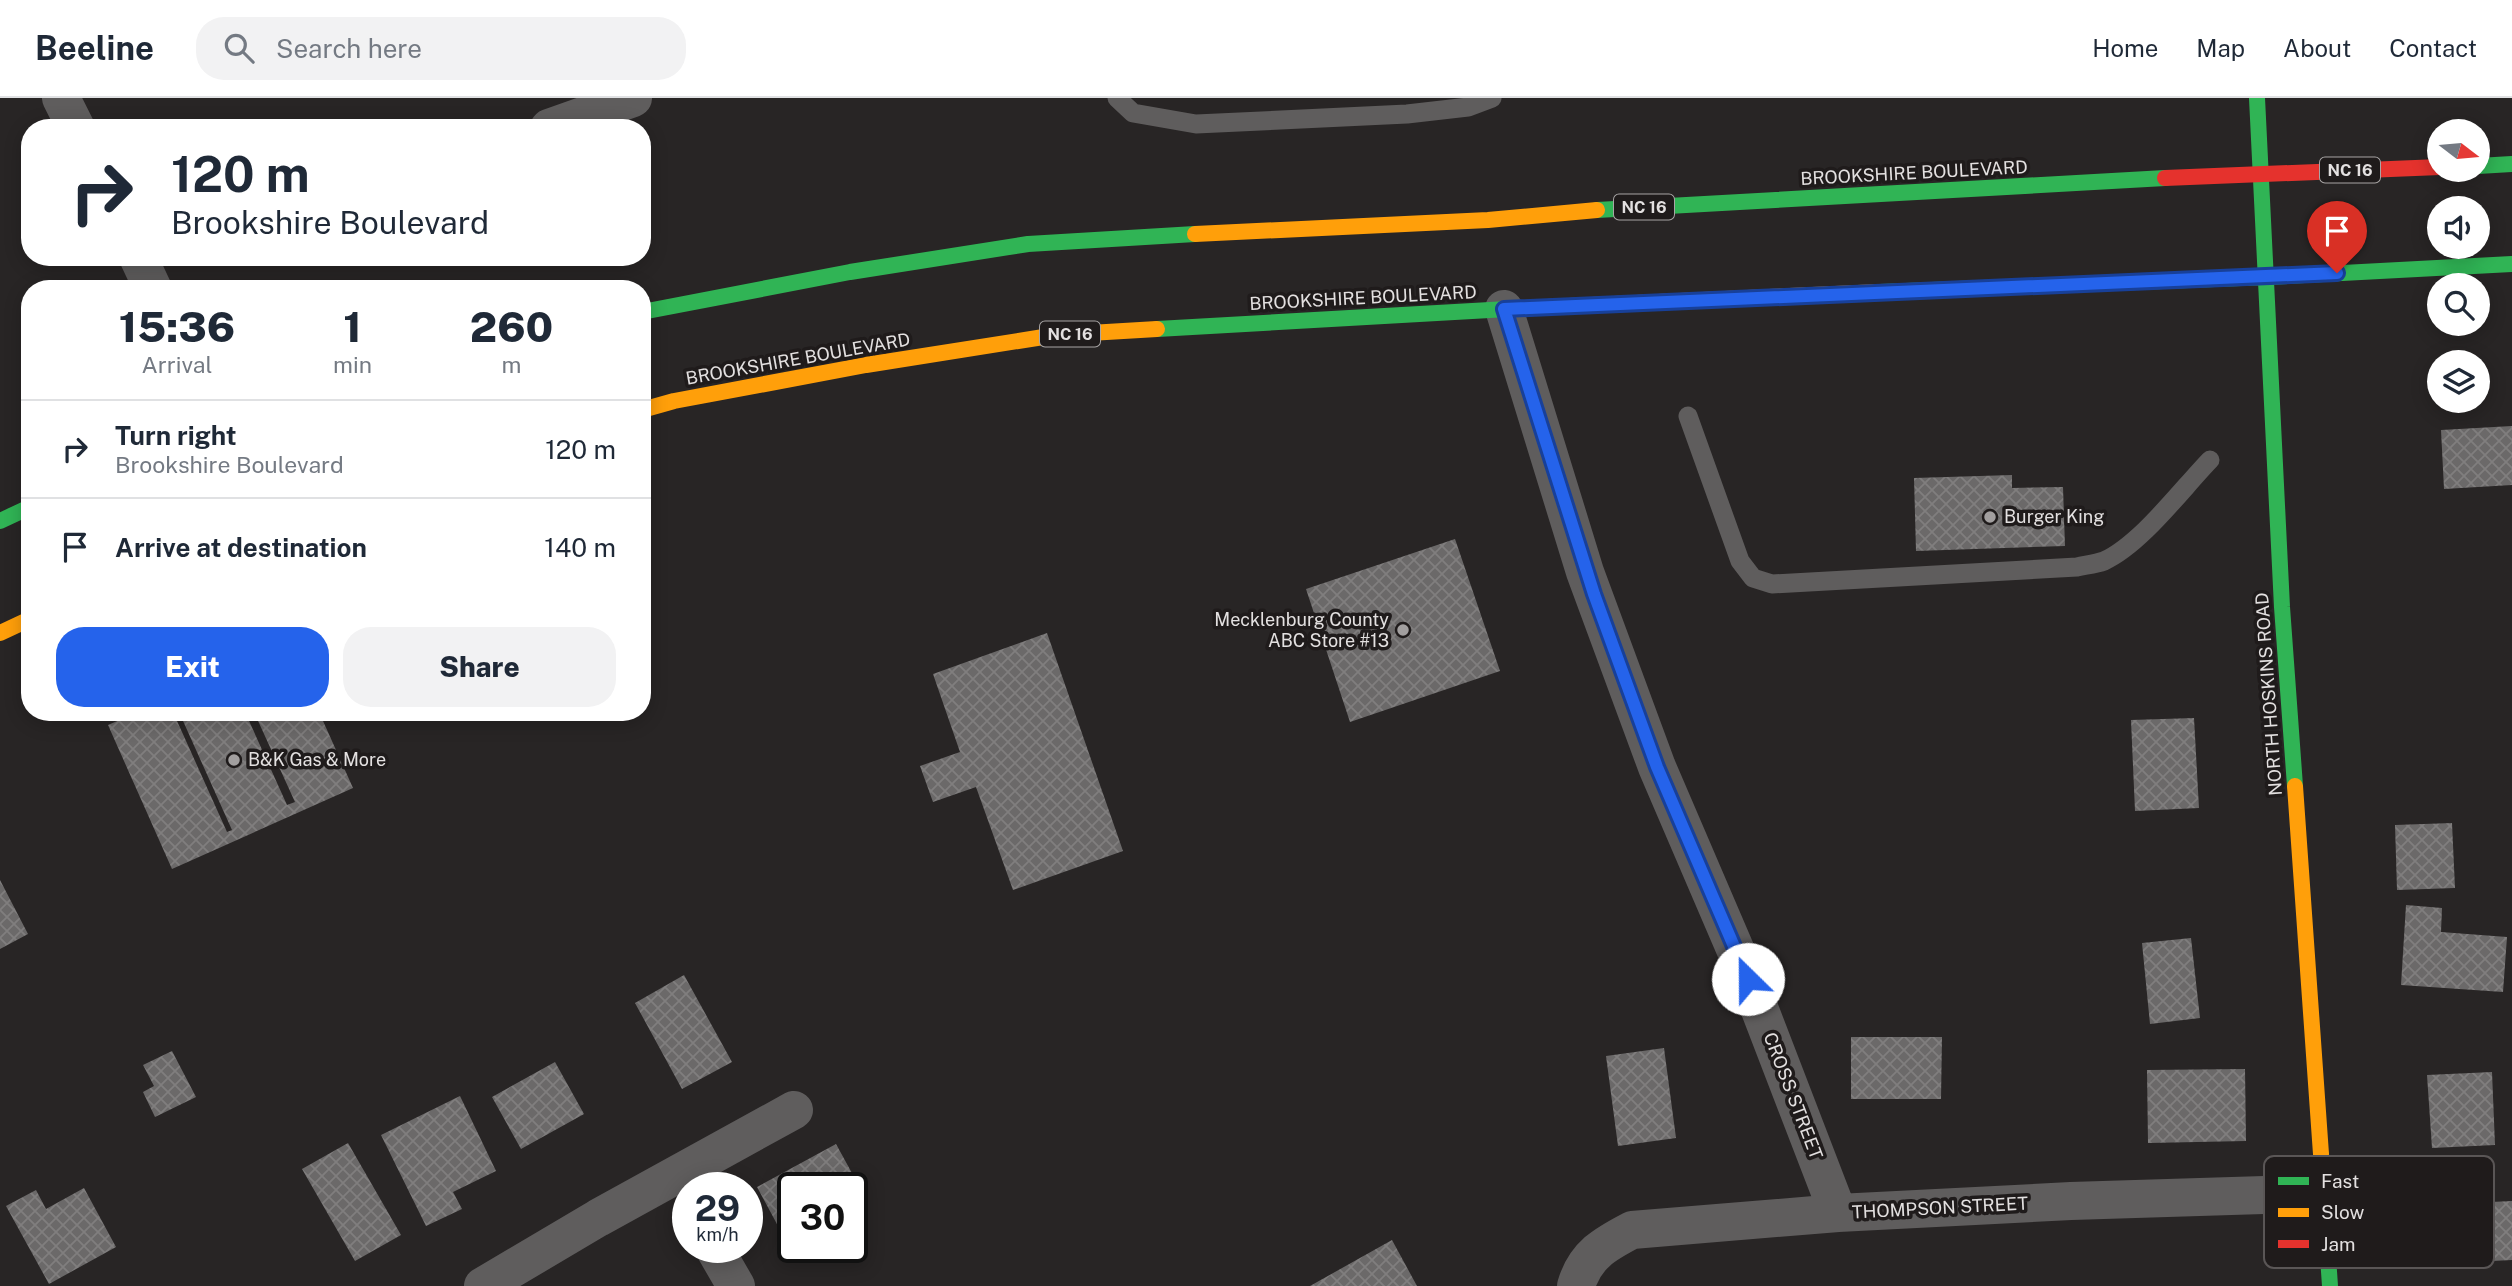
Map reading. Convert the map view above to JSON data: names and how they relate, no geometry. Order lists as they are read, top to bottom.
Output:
{
  "streets": {
    "main road": ["NC 16", "BROOKSHIRE BOULEVARD", "NORTH HOSKINS ROAD"],
    "street": ["CROSS STREET", "THOMPSON STREET"]
  },
  "crossings": [
    ["BROOKSHIRE BOULEVARD", "NORTH HOSKINS ROAD"],
    ["BROOKSHIRE BOULEVARD", "CROSS STREET"],
    ["CROSS STREET", "THOMPSON STREET"]
  ],
  "places": ["Burger King", "Mecklenburg County ABC Store #13", "B&K Gas & More"],
  "legend": ["Fast", "Slow", "Jam"],
  "north": "right",
  "page": {
    "header": "Beeline",
    "search": "Search here",
    "nav": [
      "Home",
      "Map",
      "About",
      "Contact"
    ],
    "turn": ["120 m", "Brookshire Boulevard"],
    "eta": [
      "15:36",
      "Arrival",
      "1",
      "min",
      "260",
      "m"
    ],
    "list": [
      {
        "name": "Turn right",
        "note": "Brookshire Boulevard",
        "value": "120 m"
      },
      {
        "name": "Arrive at destination",
        "value": "140 m"
      }
    ],
    "buttons": ["Exit", "Share"],
    "speed": "29 km/h",
    "limit": "30"
  }
}
